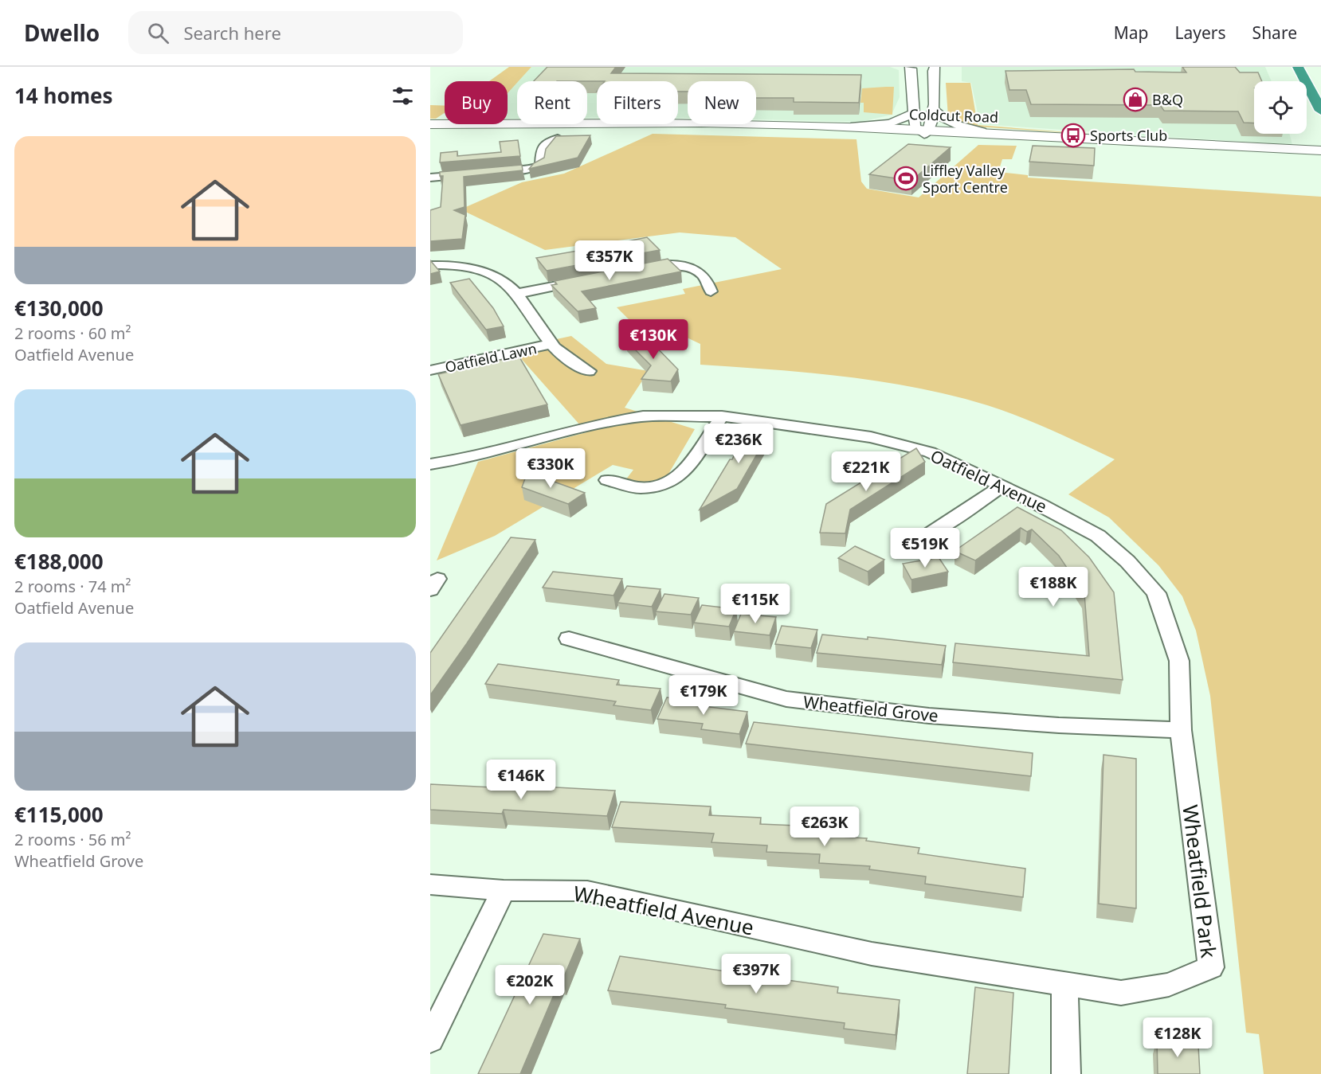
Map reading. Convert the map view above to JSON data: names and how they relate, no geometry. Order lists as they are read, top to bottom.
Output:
{
  "streets": {
    "main road": ["Coldcut Road"],
    "street": [
      "Oatfield Lawn",
      "Oatfield Avenue",
      "Wheatfield Grove",
      "Wheatfield Park",
      "Wheatfield Avenue"
    ]
  },
  "crossings": [
    ["Oatfield Avenue", "Wheatfield Grove"],
    ["Oatfield Avenue", "Wheatfield Park"],
    ["Wheatfield Grove", "Wheatfield Park"],
    ["Wheatfield Park", "Wheatfield Avenue"]
  ],
  "places": {
    "shop": ["B&Q"],
    "bus stop": ["Sports Club"],
    "sports": ["Liffley Valley Sport Centre"]
  },
  "page": {
    "header": "Dwello",
    "search": "Search here",
    "nav": ["Map", "Layers", "Share"],
    "heading": "14 homes",
    "chip": [
      "Buy",
      "Rent",
      "Filters",
      "New"
    ],
    "list": [
      {
        "name": "€130,000",
        "note": "2 rooms · 60 m² · Oatfield Avenue"
      },
      {
        "name": "€188,000",
        "note": "2 rooms · 74 m² · Oatfield Avenue"
      },
      {
        "name": "€115,000",
        "note": "2 rooms · 56 m² · Wheatfield Grove"
      }
    ],
    "price": [
      "€357K",
      "€130K",
      "€236K",
      "€330K",
      "€221K",
      "€519K",
      "€188K",
      "€115K",
      "€179K",
      "€146K",
      "€263K",
      "€397K",
      "€202K",
      "€128K"
    ]
  }
}
